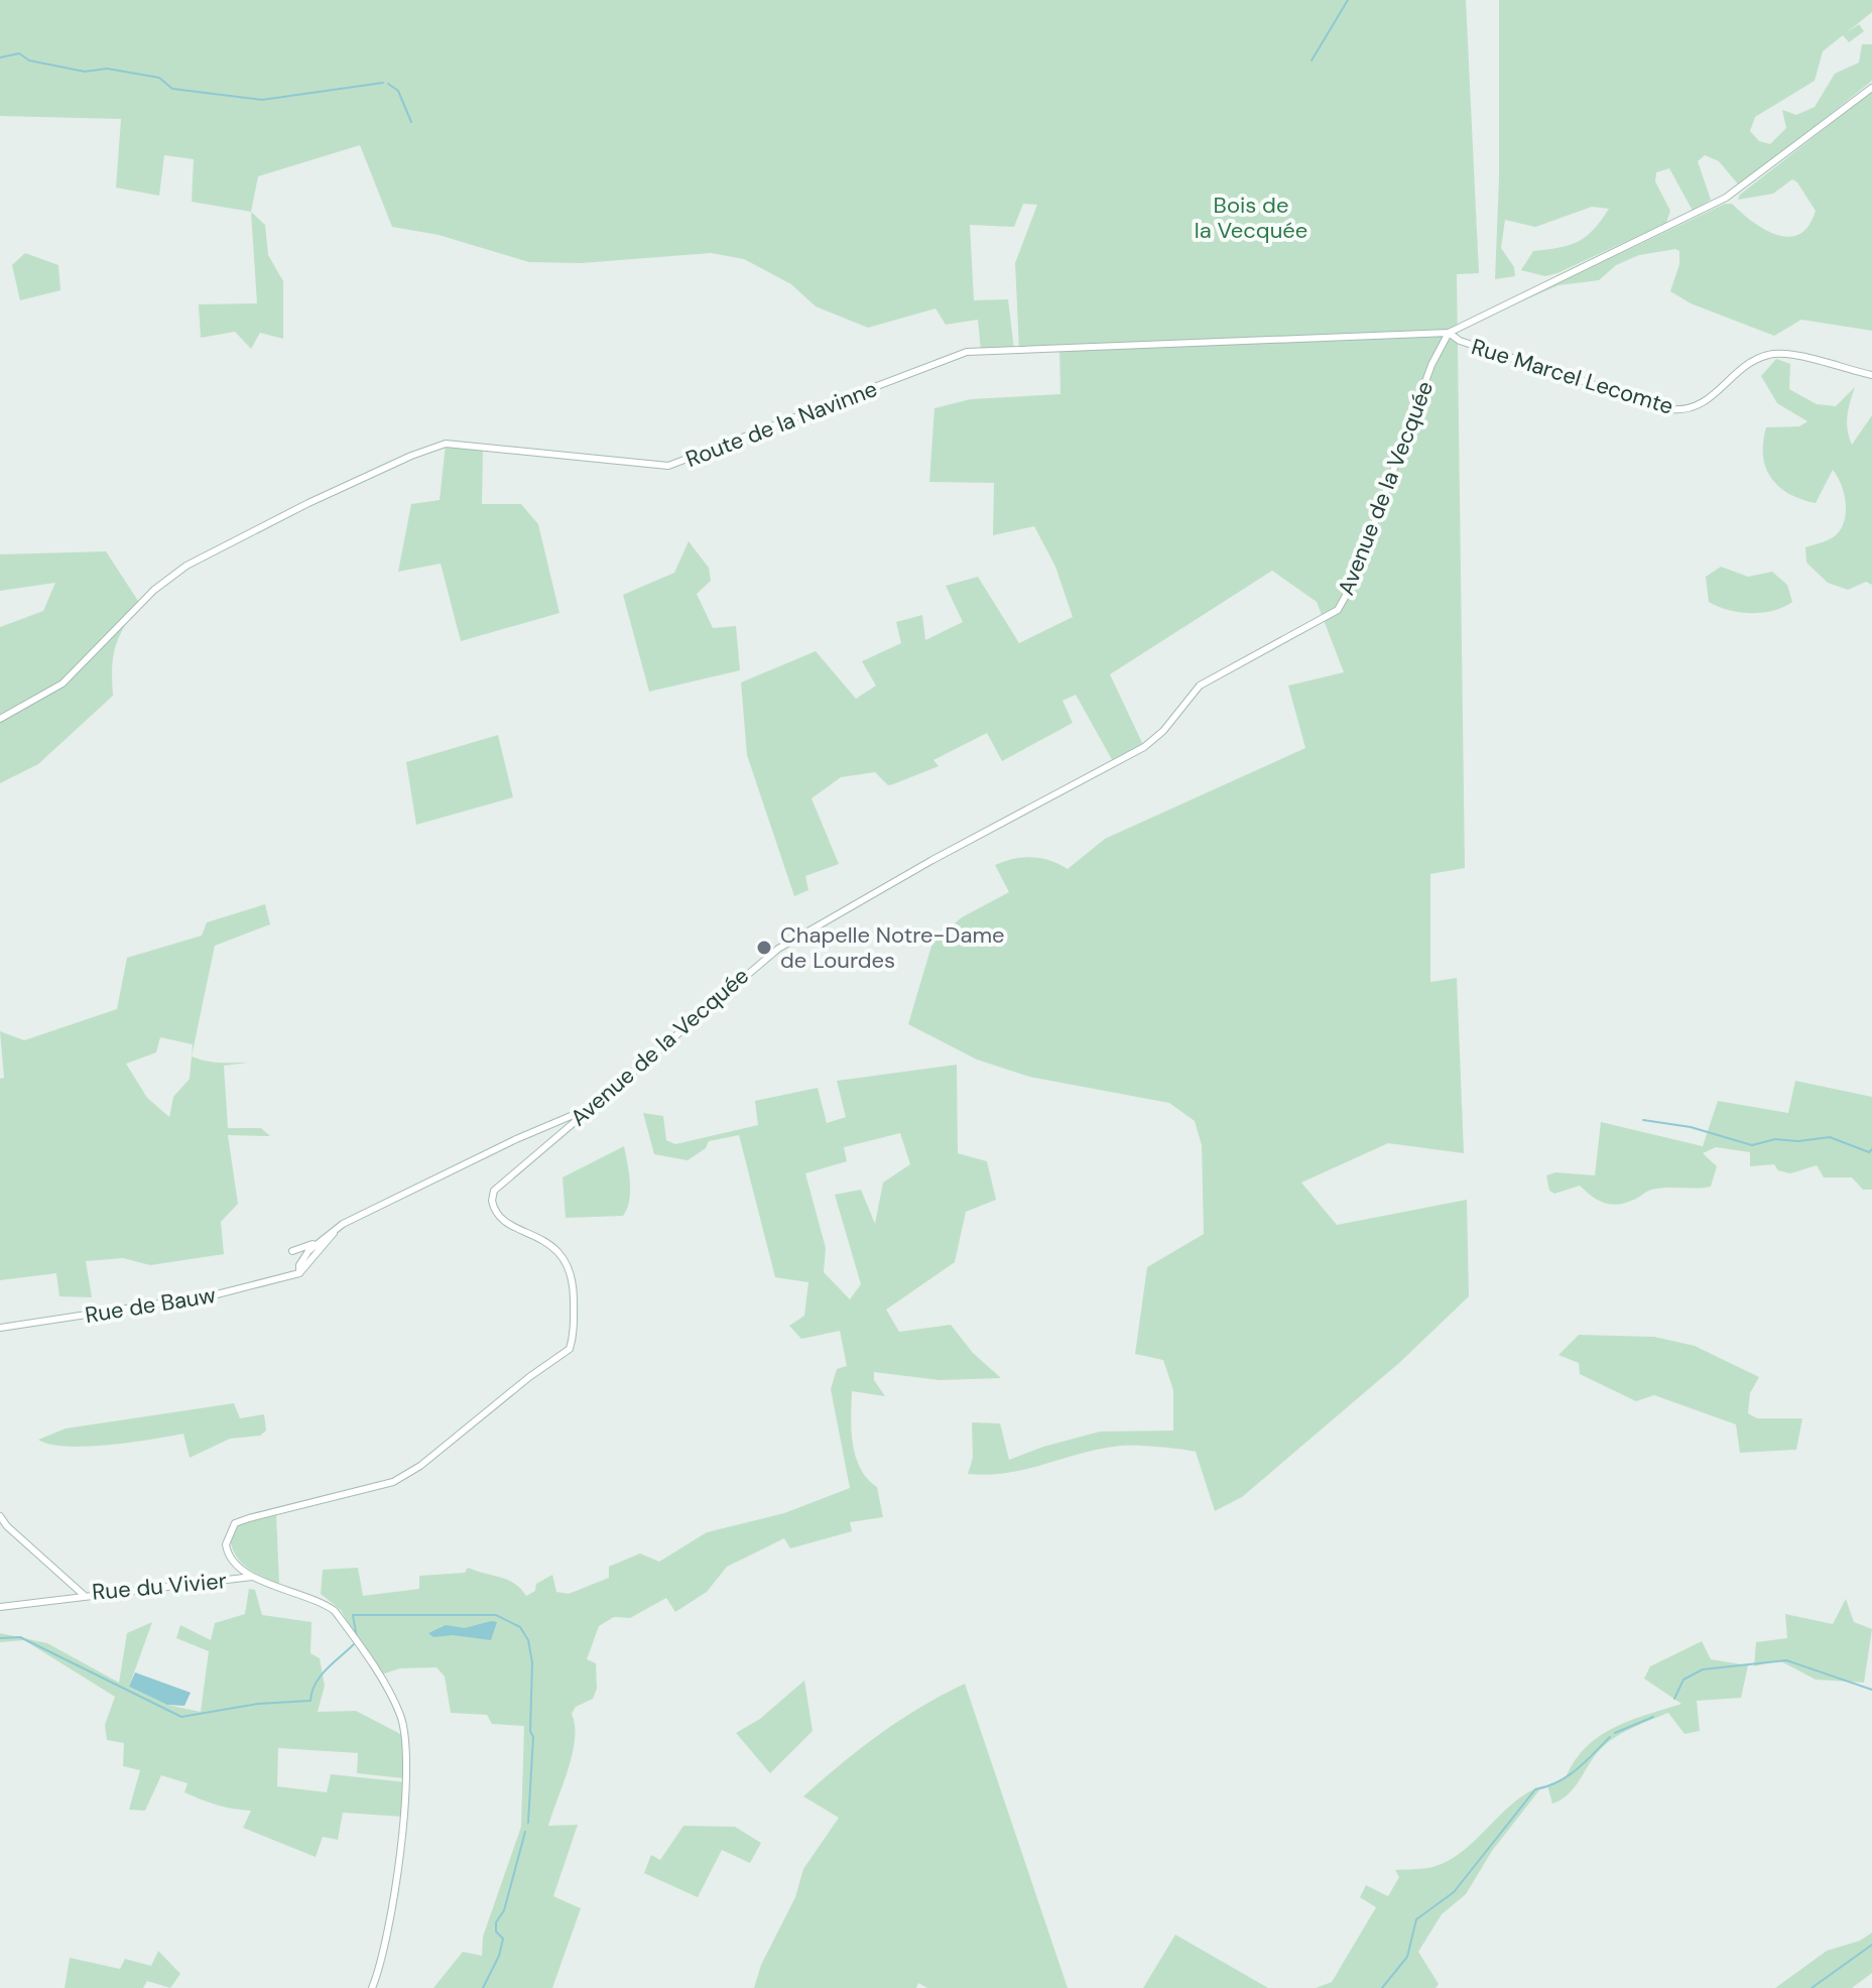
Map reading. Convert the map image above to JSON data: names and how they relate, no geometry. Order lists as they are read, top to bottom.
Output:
{
  "streets": {
    "street": [
      "Rue Marcel Lecomte",
      "Route de la Navinne",
      "Avenue de la Vecquée",
      "Rue de Bauw",
      "Rue du Vivier"
    ]
  },
  "crossings": [
    ["Rue Marcel Lecomte", "Route de la Navinne"],
    ["Rue Marcel Lecomte", "Avenue de la Vecquée"],
    ["Route de la Navinne", "Avenue de la Vecquée"],
    ["Avenue de la Vecquée", "Rue du Vivier"]
  ],
  "parks": ["Bois de la Vecquée"],
  "places": ["Chapelle Notre-Dame de Lourdes"]
}
